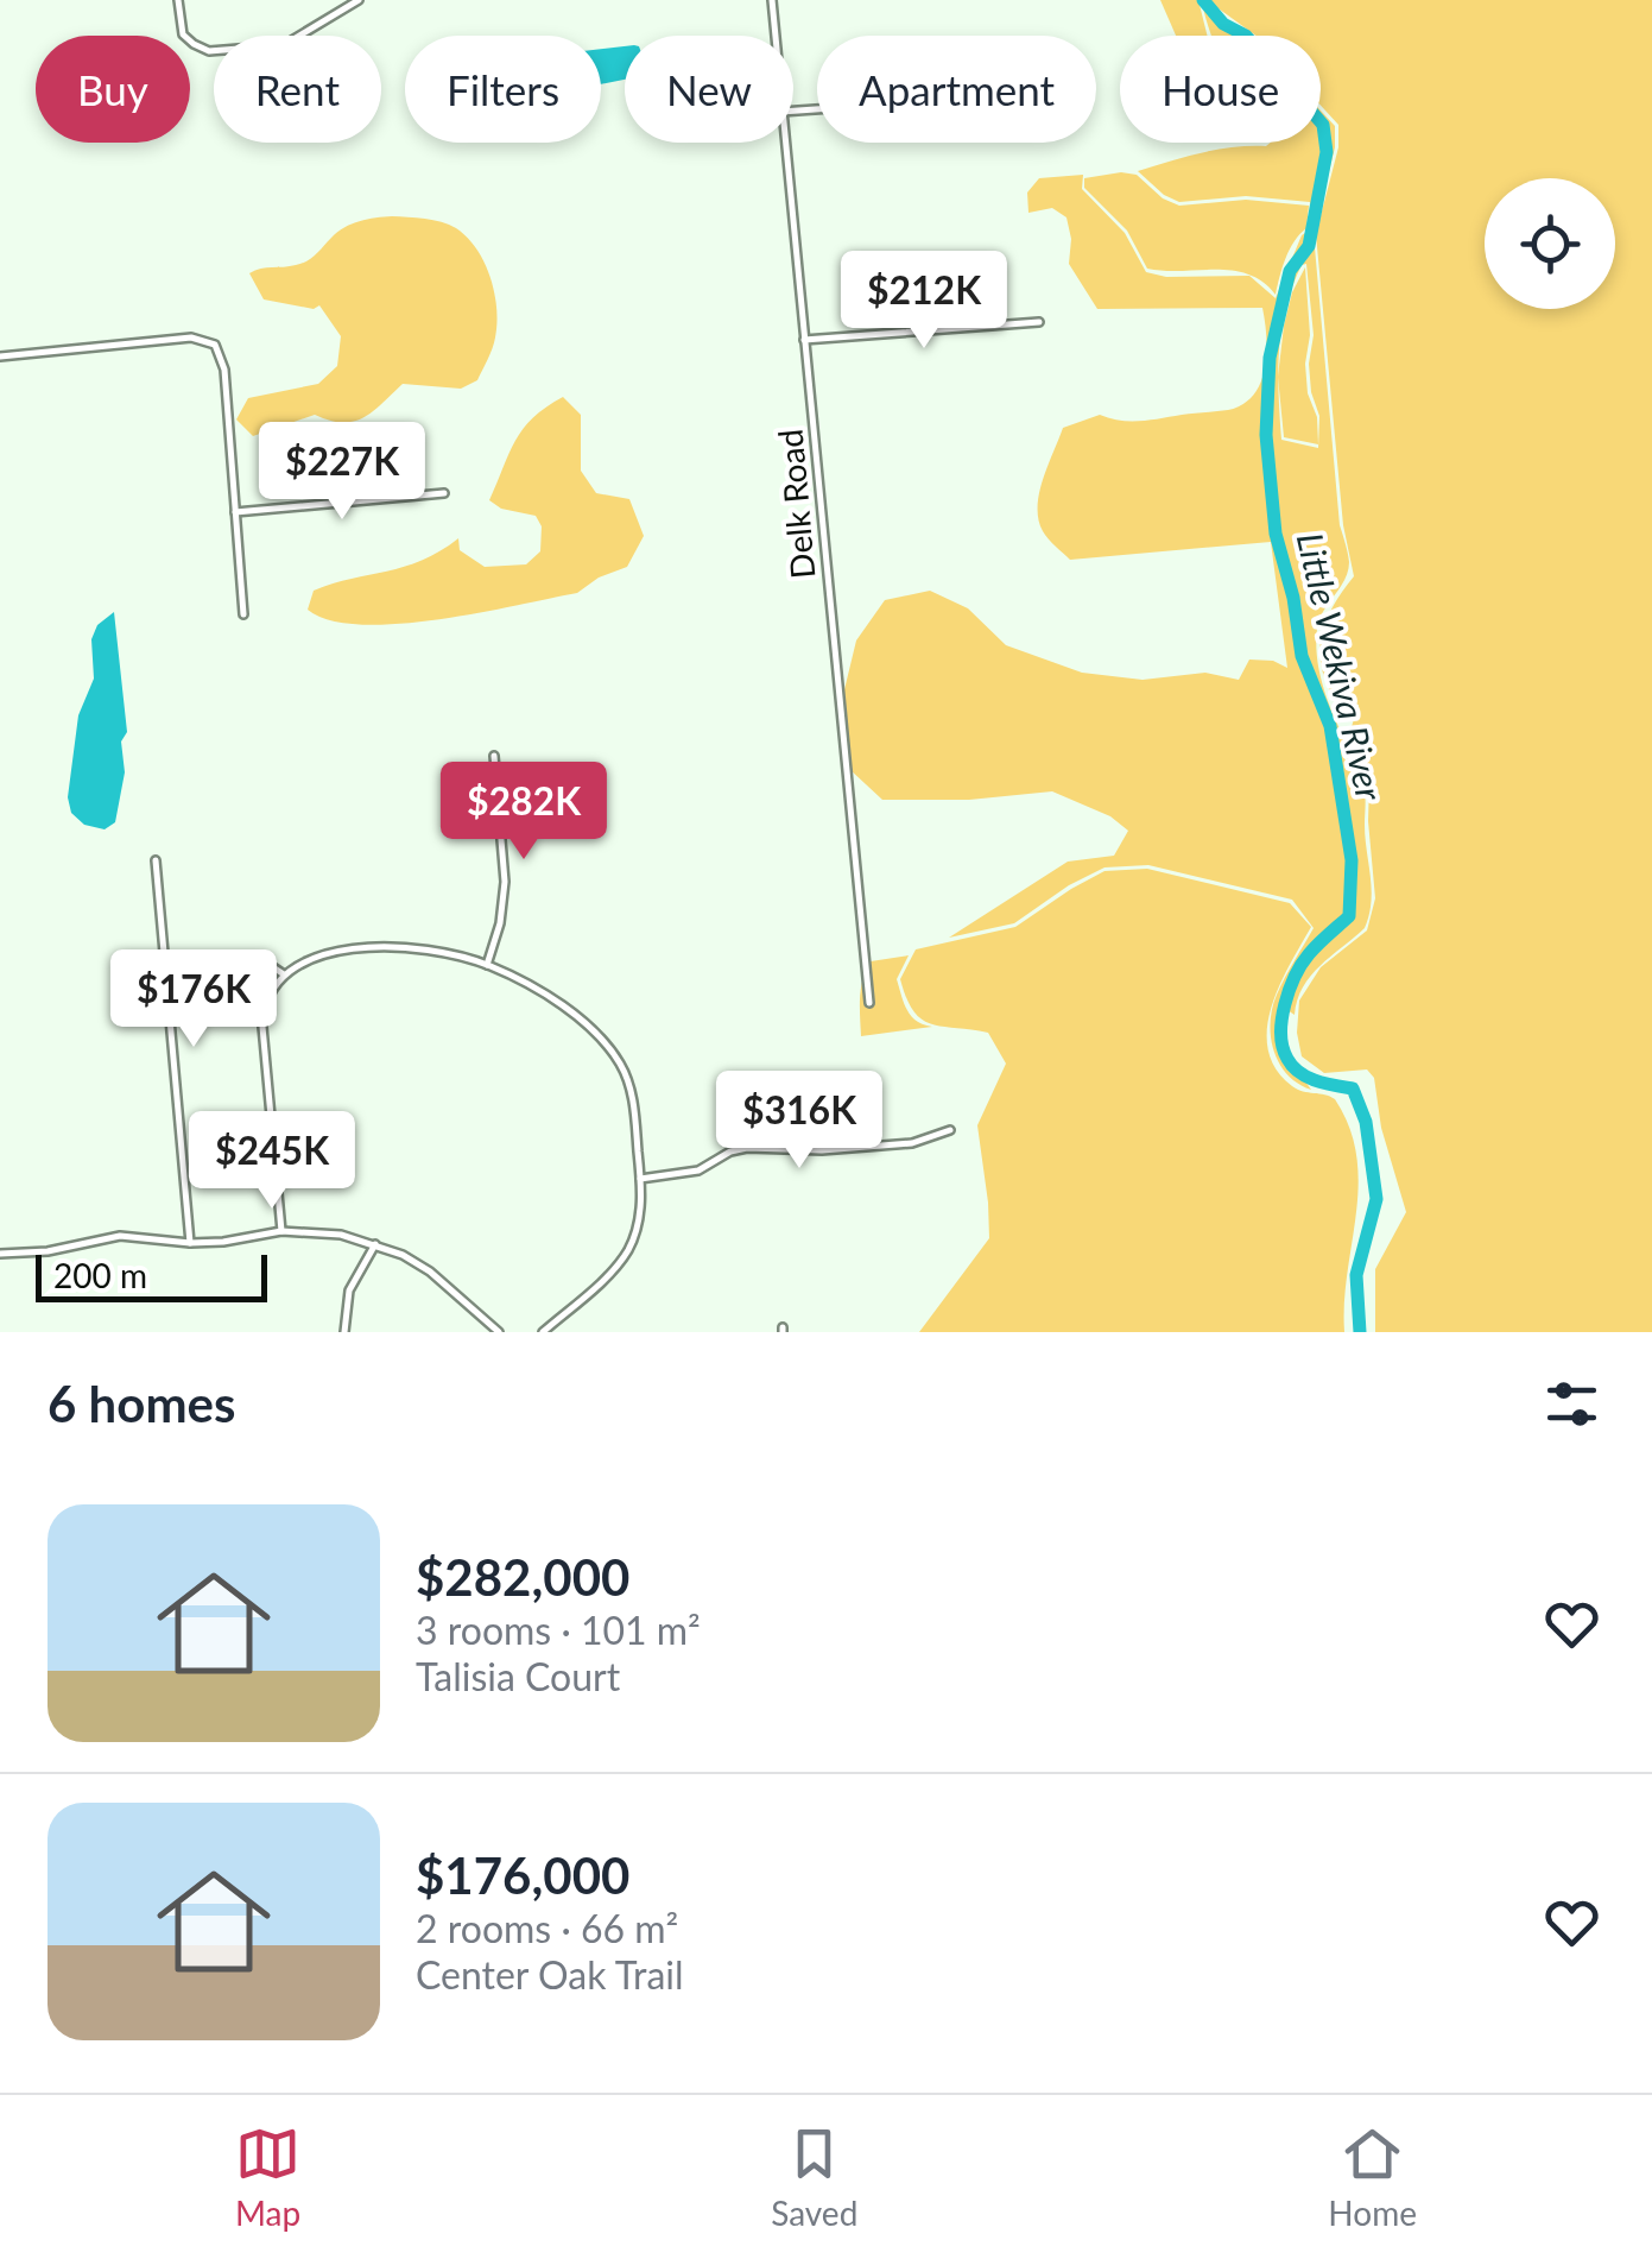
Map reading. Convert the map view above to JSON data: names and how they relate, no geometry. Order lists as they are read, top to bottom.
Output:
{
  "streets": {
    "street": ["Delk Road"]
  },
  "water": ["Little Wekiva River"],
  "scale_bar": "200 m",
  "page": {
    "chip": [
      "Buy",
      "Rent",
      "Filters",
      "New",
      "Apartment",
      "House"
    ],
    "price": [
      "$212K",
      "$227K",
      "$282K",
      "$176K",
      "$316K",
      "$245K"
    ],
    "scale": "200 m",
    "heading": "6 homes",
    "list": [
      {
        "name": "$282,000",
        "note": "3 rooms · 101 m² · Talisia Court"
      },
      {
        "name": "$176,000",
        "note": "2 rooms · 66 m² · Center Oak Trail"
      }
    ],
    "tabs": ["Map", "Saved", "Home"]
  }
}
